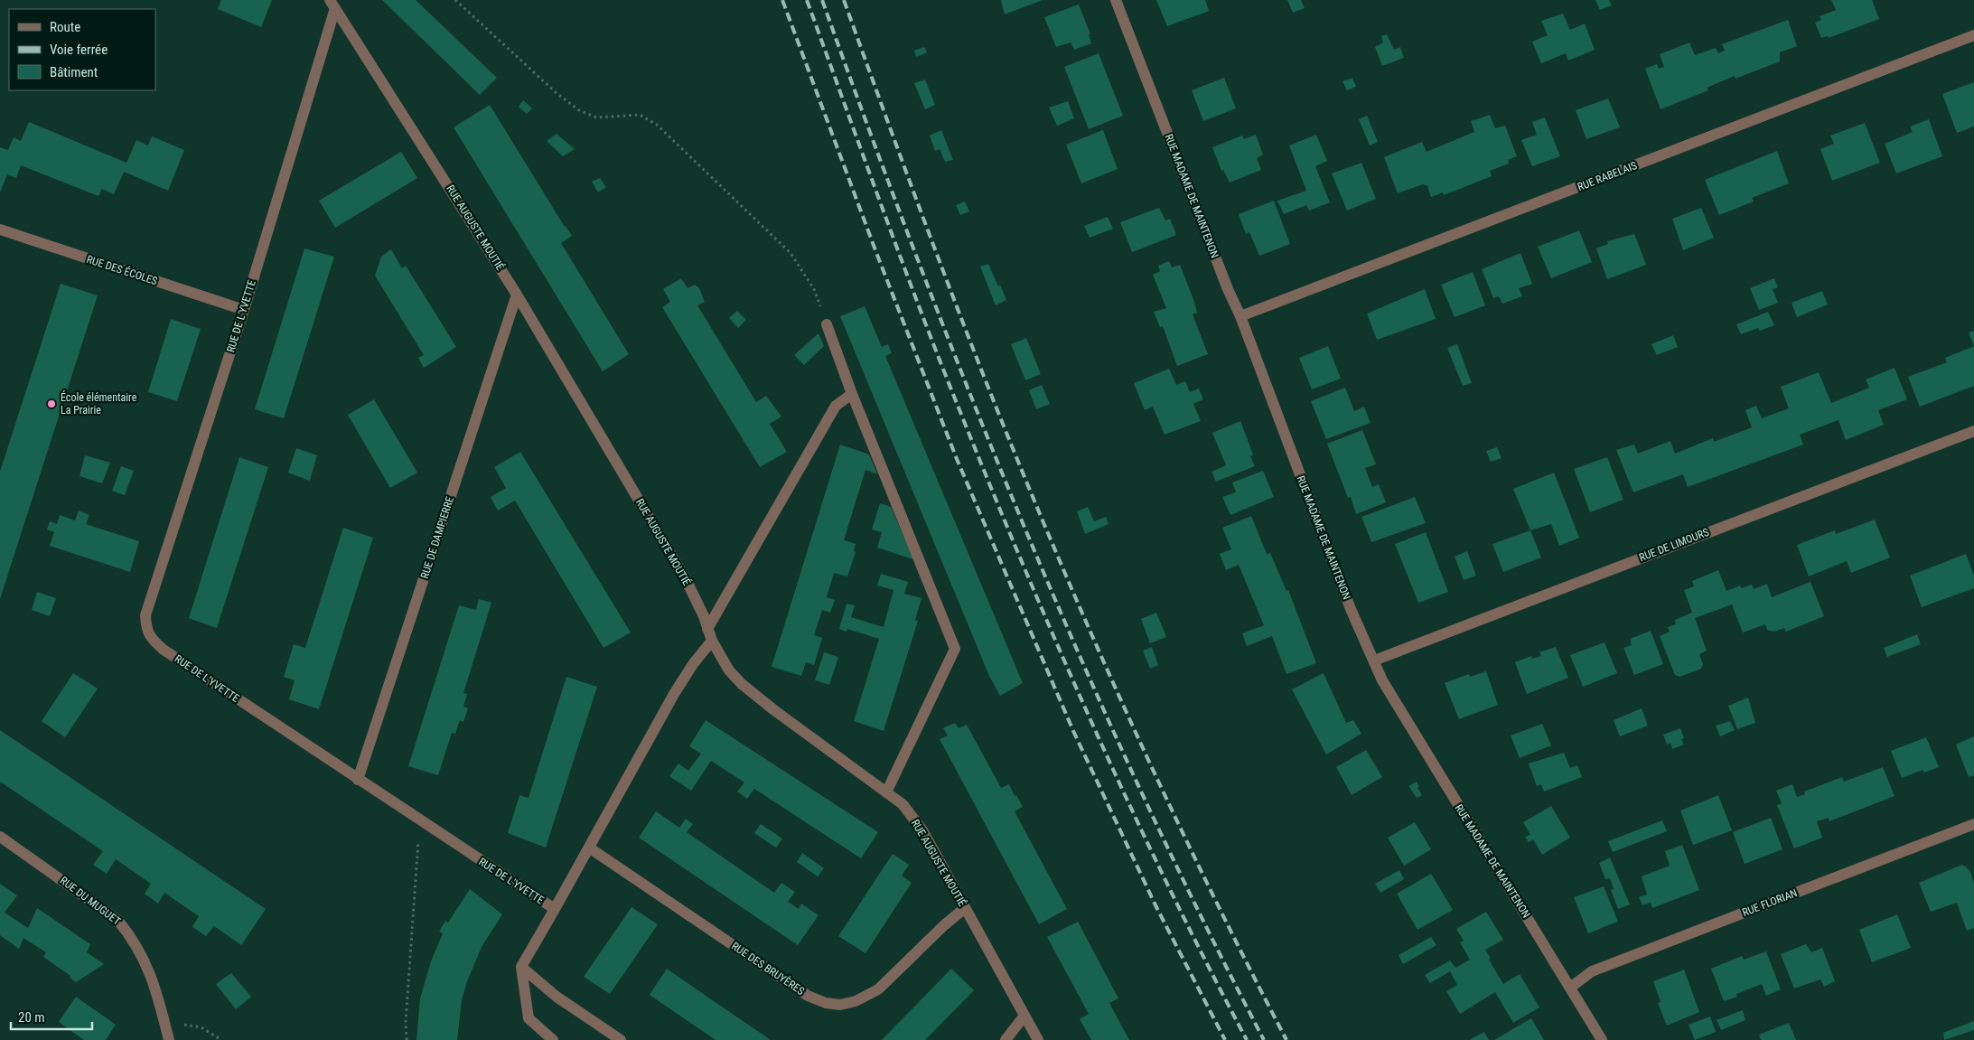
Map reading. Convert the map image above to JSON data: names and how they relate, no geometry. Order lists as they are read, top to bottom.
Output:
{
  "streets": {
    "street": [
      "RUE RABELAIS",
      "RUE MADAME DE MAINTENON",
      "RUE AUGUSTE MOUTIÉ",
      "RUE DES ÉCOLES",
      "RUE DE L'YVETTE",
      "RUE DE DAMPIERRE",
      "RUE DE LIMOURS",
      "RUE DU MUGUET",
      "RUE FLORIAN",
      "RUE DES BRUYÈRES"
    ]
  },
  "crossings": [
    ["RUE RABELAIS", "RUE MADAME DE MAINTENON"],
    ["RUE MADAME DE MAINTENON", "RUE DE LIMOURS"],
    ["RUE MADAME DE MAINTENON", "RUE FLORIAN"],
    ["RUE AUGUSTE MOUTIÉ", "RUE DE L'YVETTE"],
    ["RUE AUGUSTE MOUTIÉ", "RUE DE DAMPIERRE"],
    ["RUE AUGUSTE MOUTIÉ", "RUE DES BRUYÈRES"],
    ["RUE DES ÉCOLES", "RUE DE L'YVETTE"],
    ["RUE DE L'YVETTE", "RUE DE DAMPIERRE"],
    ["RUE DE L'YVETTE", "RUE DES BRUYÈRES"]
  ],
  "places": ["École élémentaire La Prairie"],
  "legend": ["Route", "Voie ferrée", "Bâtiment"],
  "scale_bar": "20 m"
}
